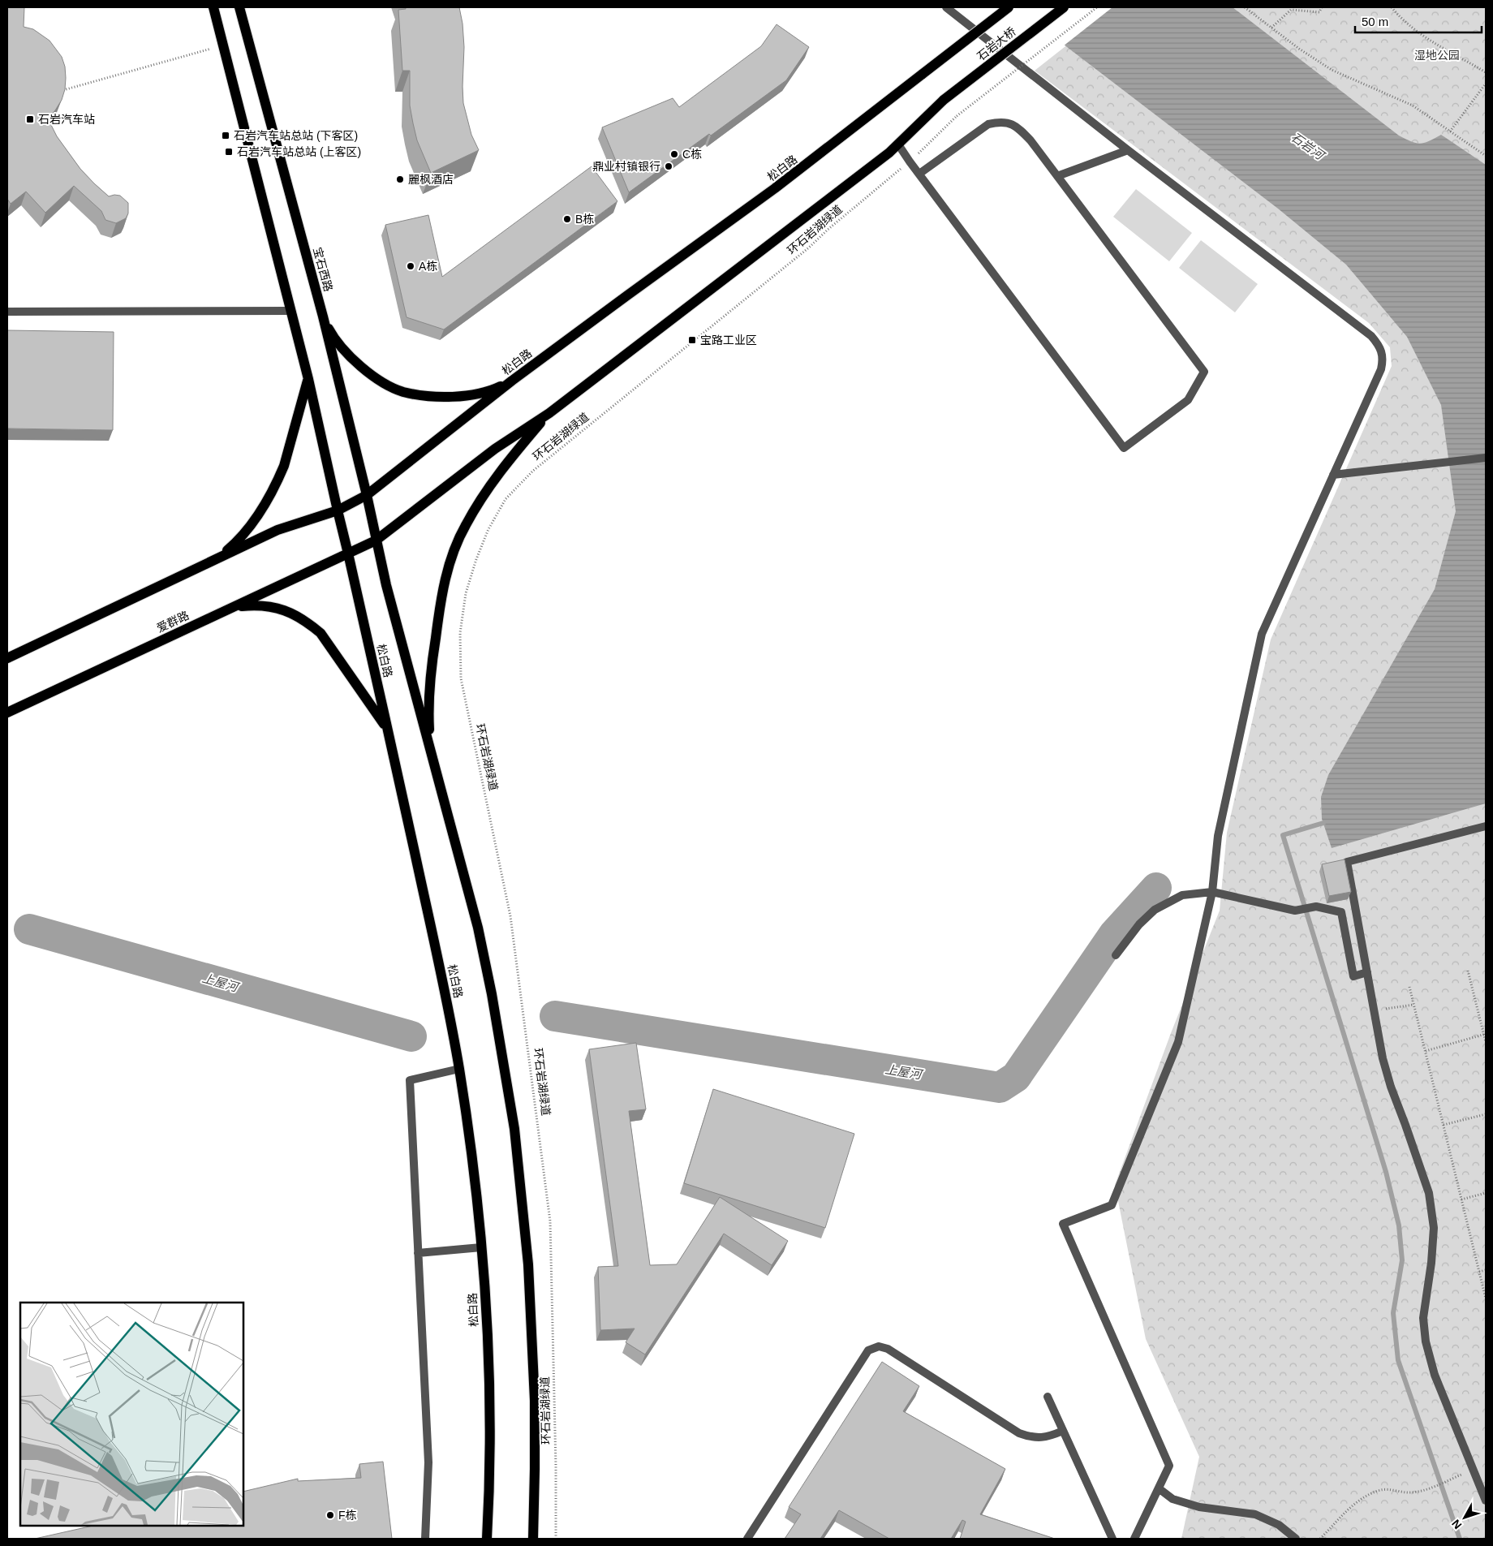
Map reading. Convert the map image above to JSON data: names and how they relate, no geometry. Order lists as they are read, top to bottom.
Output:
{
  "streets": {
    "main road": [
      "石岩大桥",
      "松白路",
      "宝石西路",
      "爱群路"
    ],
    "path": ["环石岩湖绿道"]
  },
  "crossings": [
    ["石岩大桥", "松白路"],
    ["松白路", "宝石西路"],
    ["松白路", "爱群路"],
    ["宝石西路", "爱群路"]
  ],
  "water": ["石岩河", "上屋河"],
  "parks": ["湿地公园"],
  "places": {
    "transit": [
      "石岩汽车站",
      "石岩汽车站总站 (下客区)",
      "石岩汽车站总站 (上客区)",
      "宝路工业区"
    ],
    "other": [
      "C栋",
      "鼎业村镇银行",
      "麗枫酒店",
      "B栋",
      "A栋",
      "F栋"
    ]
  },
  "scale_bar": "50 m",
  "north": "bottom left"
}
